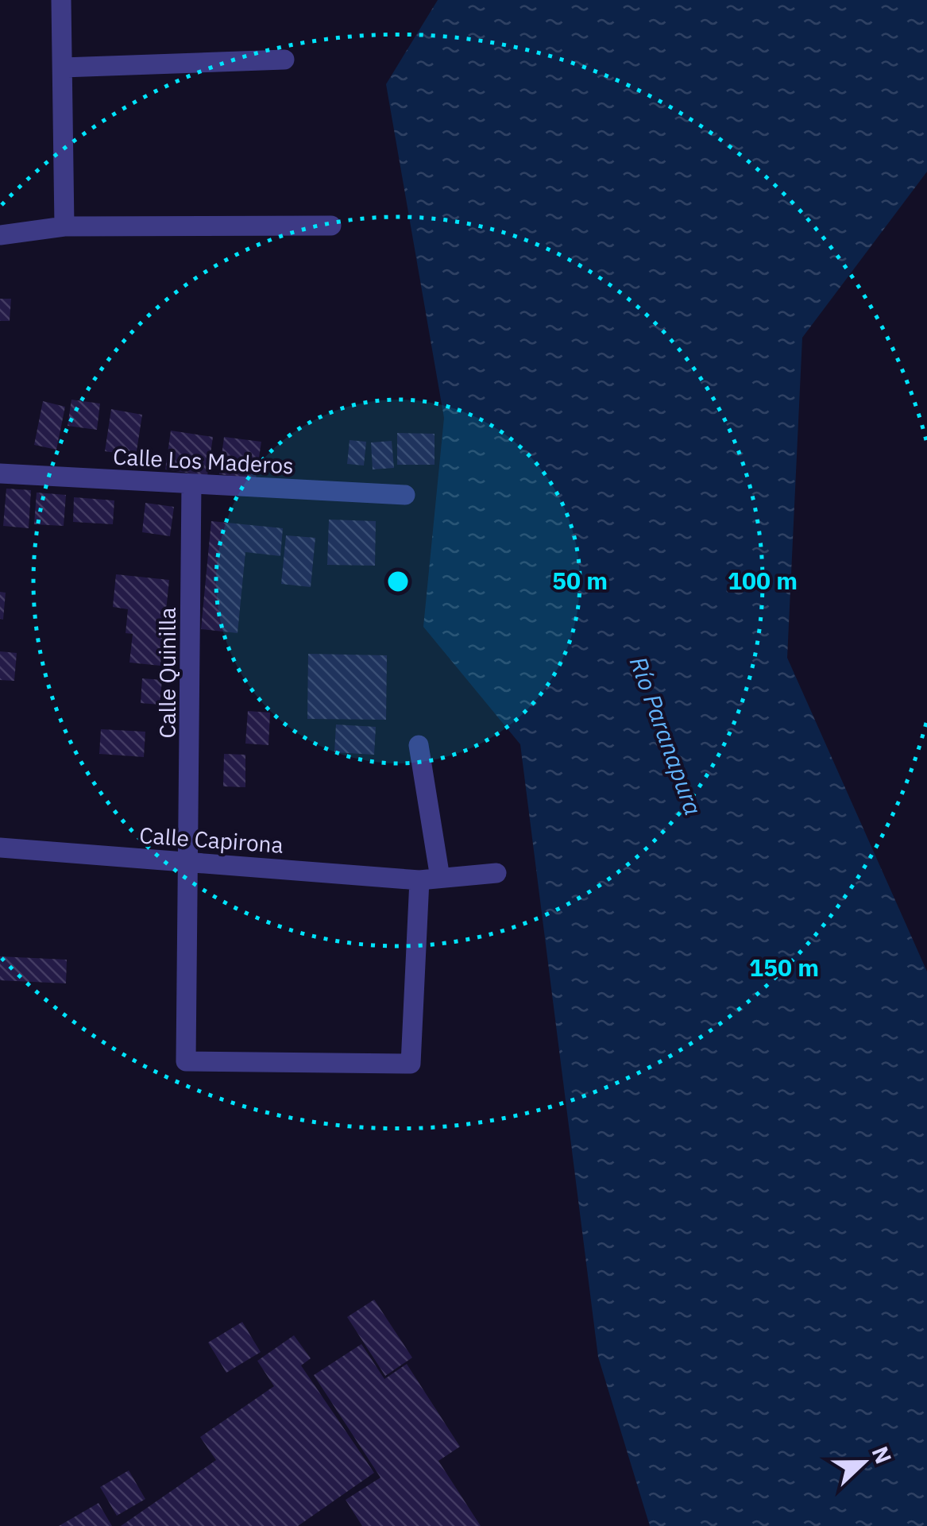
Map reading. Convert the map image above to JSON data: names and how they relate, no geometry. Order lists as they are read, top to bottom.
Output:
{
  "streets": {
    "street": ["Calle Los Maderos", "Calle Quinilla", "Calle Capirona"]
  },
  "crossings": [
    ["Calle Los Maderos", "Calle Quinilla"],
    ["Calle Quinilla", "Calle Capirona"]
  ],
  "water": ["Río Paranapura"],
  "north": "right",
  "rings": ["50 m", "100 m", "150 m"]
}
